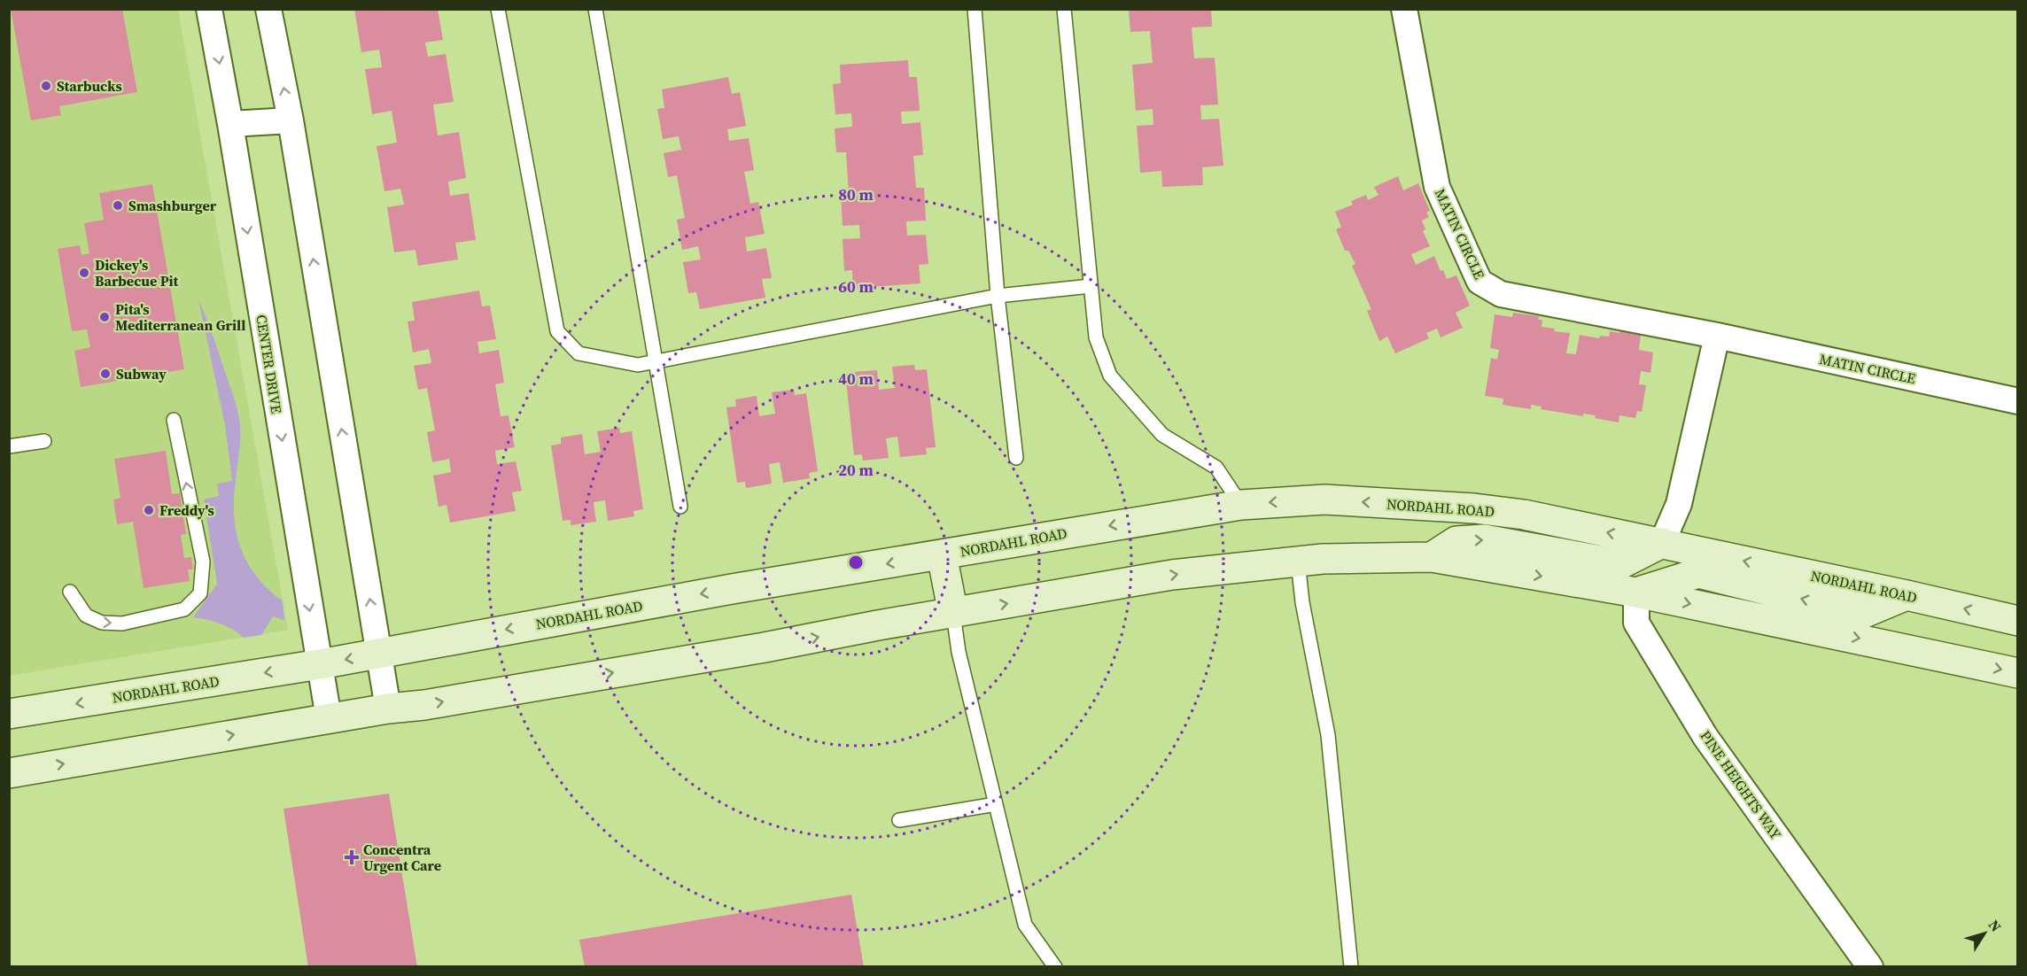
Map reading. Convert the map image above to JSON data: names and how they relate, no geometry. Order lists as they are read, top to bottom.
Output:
{
  "streets": {
    "main road": ["NORDAHL ROAD"],
    "street": ["MATIN CIRCLE", "CENTER DRIVE", "PINE HEIGHTS WAY"]
  },
  "crossings": [
    ["CENTER DRIVE", "NORDAHL ROAD"]
  ],
  "places": {
    "other": [
      "Starbucks",
      "Smashburger",
      "Dickey's Barbecue Pit",
      "Pita's Mediterranean Grill",
      "Subway",
      "Freddy's"
    ],
    "health": ["Concentra Urgent Care"]
  },
  "north": "top right",
  "rings": [
    "80 m",
    "60 m",
    "40 m",
    "20 m"
  ]
}
